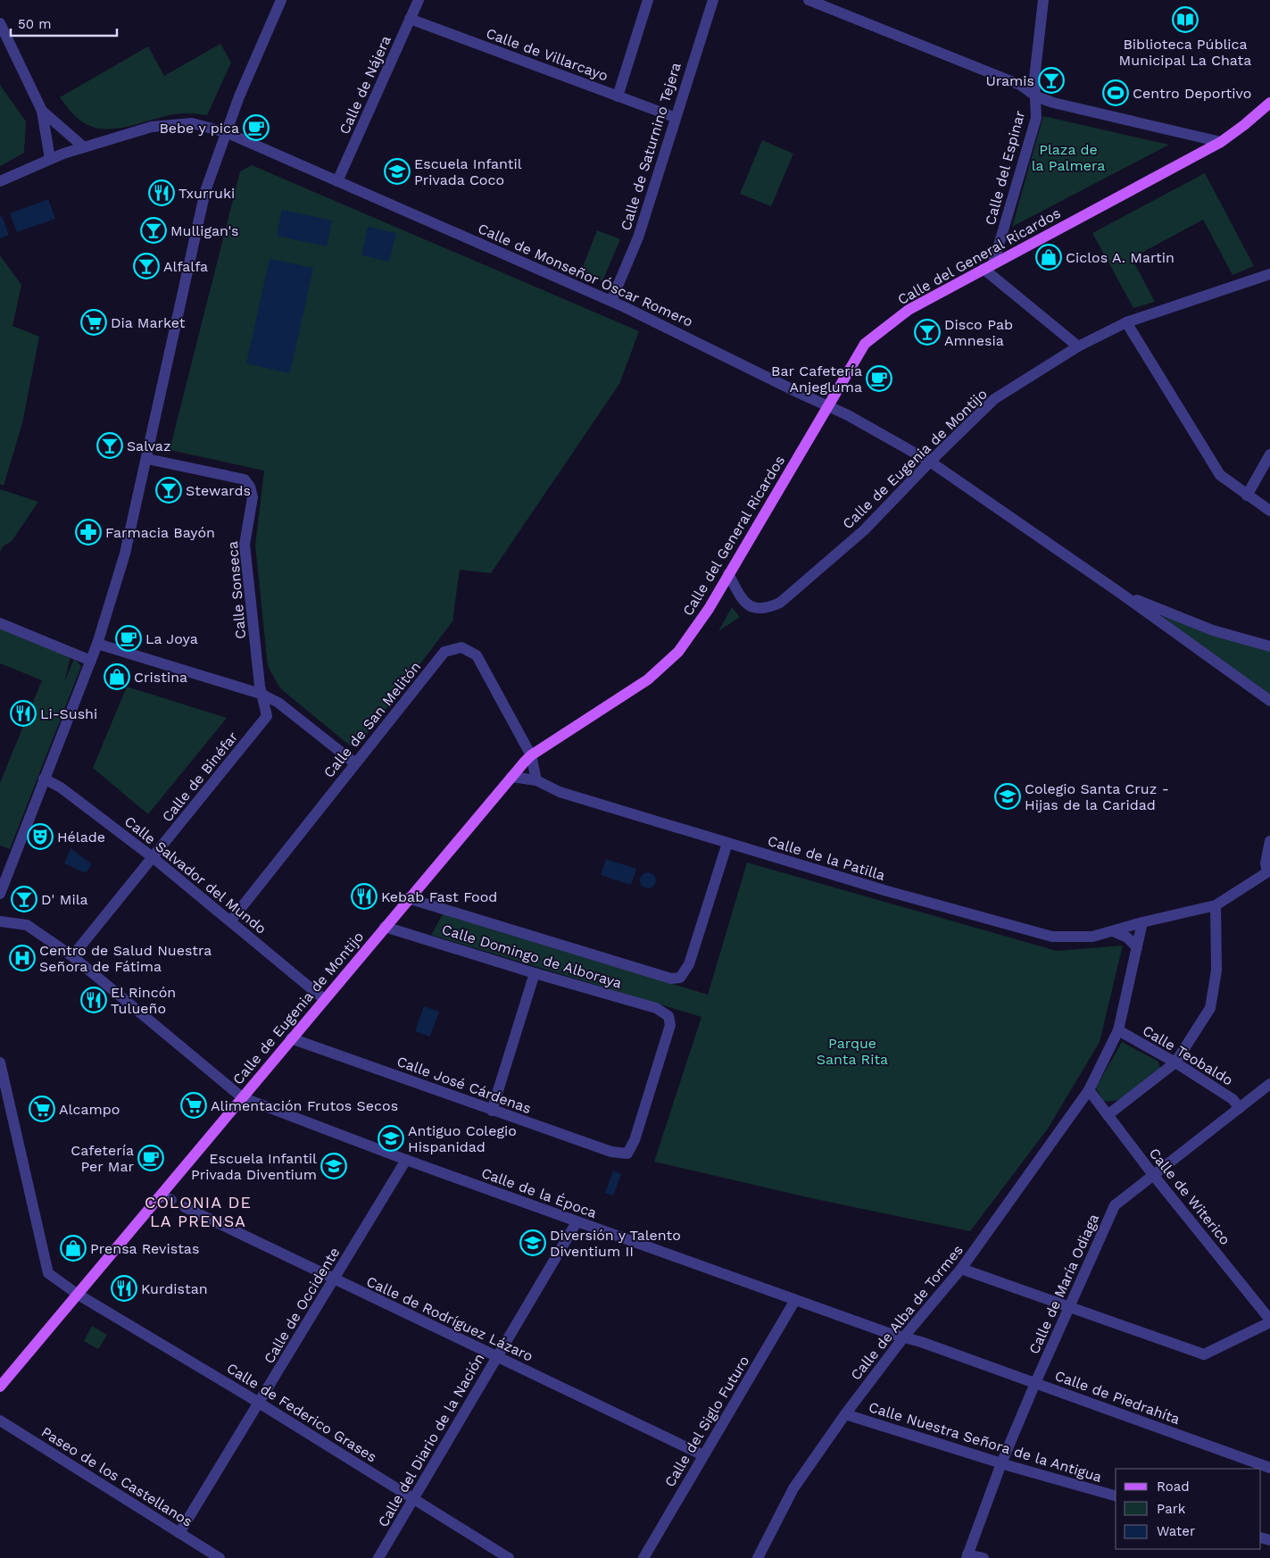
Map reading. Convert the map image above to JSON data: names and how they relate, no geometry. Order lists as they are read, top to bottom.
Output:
{
  "streets": {
    "main road": ["Calle del General Ricardos", "Calle de Eugenia de Montijo"],
    "street": [
      "Calle de Villarcayo",
      "Calle de Nájera",
      "Calle de Saturnino Tejera",
      "Calle del Espinar",
      "Calle de Monseñor Óscar Romero",
      "Calle Sonseca",
      "Calle de San Melitón",
      "Calle de Binéfar",
      "Calle de la Patilla",
      "Calle Salvador del Mundo",
      "Calle Domingo de Alboraya",
      "Calle Teobaldo",
      "Calle José Cárdenas",
      "Calle de la Época",
      "Calle de Witerico",
      "Calle de María Odiaga",
      "Calle de Occidente",
      "Calle de Alba de Tormes",
      "Calle de Rodríguez Lázaro",
      "Calle de Piedrahíta",
      "Calle de Federico Grases",
      "Calle del Siglo Futuro",
      "Calle del Diario de la Nación",
      "Calle Nuestra Señora de la Antigua",
      "Paseo de los Castellanos"
    ]
  },
  "crossings": [
    ["Calle de Villarcayo", "Calle de Nájera"],
    ["Calle de Villarcayo", "Calle de Saturnino Tejera"],
    ["Calle de Nájera", "Calle de Monseñor Óscar Romero"],
    ["Calle de Saturnino Tejera", "Calle de Monseñor Óscar Romero"],
    ["Calle del Espinar", "Calle del General Ricardos"],
    ["Calle del General Ricardos", "Calle de Monseñor Óscar Romero"],
    ["Calle del General Ricardos", "Calle de Eugenia de Montijo"],
    ["Calle de Monseñor Óscar Romero", "Calle de Eugenia de Montijo"],
    ["Calle de Eugenia de Montijo", "Calle de San Melitón"],
    ["Calle de Eugenia de Montijo", "Calle de la Patilla"],
    ["Calle de Eugenia de Montijo", "Calle Salvador del Mundo"],
    ["Calle de Eugenia de Montijo", "Calle Domingo de Alboraya"],
    ["Calle de Eugenia de Montijo", "Calle José Cárdenas"],
    ["Calle de Eugenia de Montijo", "Calle de la Época"],
    ["Calle de Eugenia de Montijo", "Calle de Federico Grases"],
    ["Calle Sonseca", "Calle de Binéfar"],
    ["Calle de San Melitón", "Calle Salvador del Mundo"],
    ["Calle de Binéfar", "Calle Salvador del Mundo"],
    ["Calle de Binéfar", "Calle de la Época"],
    ["Calle de la Patilla", "Calle Domingo de Alboraya"],
    ["Calle de la Patilla", "Calle de Alba de Tormes"],
    ["Calle Domingo de Alboraya", "Calle José Cárdenas"],
    ["Calle Teobaldo", "Calle de María Odiaga"],
    ["Calle Teobaldo", "Calle de Alba de Tormes"],
    ["Calle de la Época", "Calle de Occidente"],
    ["Calle de la Época", "Calle de Alba de Tormes"],
    ["Calle de la Época", "Calle de Piedrahíta"],
    ["Calle de la Época", "Calle del Siglo Futuro"],
    ["Calle de la Época", "Calle del Diario de la Nación"],
    ["Calle de Witerico", "Calle de María Odiaga"],
    ["Calle de Witerico", "Calle de Alba de Tormes"],
    ["Calle de María Odiaga", "Calle de Piedrahíta"],
    ["Calle de María Odiaga", "Calle Nuestra Señora de la Antigua"],
    ["Calle de Occidente", "Calle de Rodríguez Lázaro"],
    ["Calle de Occidente", "Calle de Federico Grases"],
    ["Calle de Occidente", "Paseo de los Castellanos"],
    ["Calle de Alba de Tormes", "Calle de Piedrahíta"],
    ["Calle de Alba de Tormes", "Calle Nuestra Señora de la Antigua"],
    ["Calle de Rodríguez Lázaro", "Calle del Siglo Futuro"],
    ["Calle de Rodríguez Lázaro", "Calle del Diario de la Nación"],
    ["Calle de Federico Grases", "Calle del Diario de la Nación"]
  ],
  "districts": ["COLONIA DE LA PRENSA"],
  "parks": ["Plaza de la Palmera", "Parque Santa Rita"],
  "places": {
    "library": ["Biblioteca Pública Municipal La Chata"],
    "bar": [
      "Uramis",
      "Mulligan's",
      "Alfalfa",
      "Disco Pab Amnesia",
      "Salvaz",
      "Stewards",
      "D' Mila"
    ],
    "sports": ["Centro Deportivo"],
    "cafe": [
      "Bebe y pica",
      "Bar Cafetería Anjegluma",
      "La Joya",
      "Cafetería Per Mar"
    ],
    "school or university": [
      "Escuela Infantil Privada Coco",
      "Colegio Santa Cruz - Hijas de la Caridad",
      "Antiguo Colegio Hispanidad",
      "Escuela Infantil Privada Diventium",
      "Diversión y Talento Diventium II"
    ],
    "restaurant": [
      "Txurruki",
      "Li-Sushi",
      "Kebab Fast Food",
      "El Rincón Tulueño",
      "Kurdistan"
    ],
    "shop": ["Ciclos A. Martin", "Cristina", "Prensa Revistas"],
    "supermarket": ["Dia Market", "Alimentación Frutos Secos", "Alcampo"],
    "pharmacy": ["Farmacia Bayón"],
    "theatre": ["Hélade"],
    "hospital": ["Centro de Salud Nuestra Señora de Fátima"]
  },
  "legend": ["Road", "Park", "Water"],
  "scale_bar": "50 m"
}
